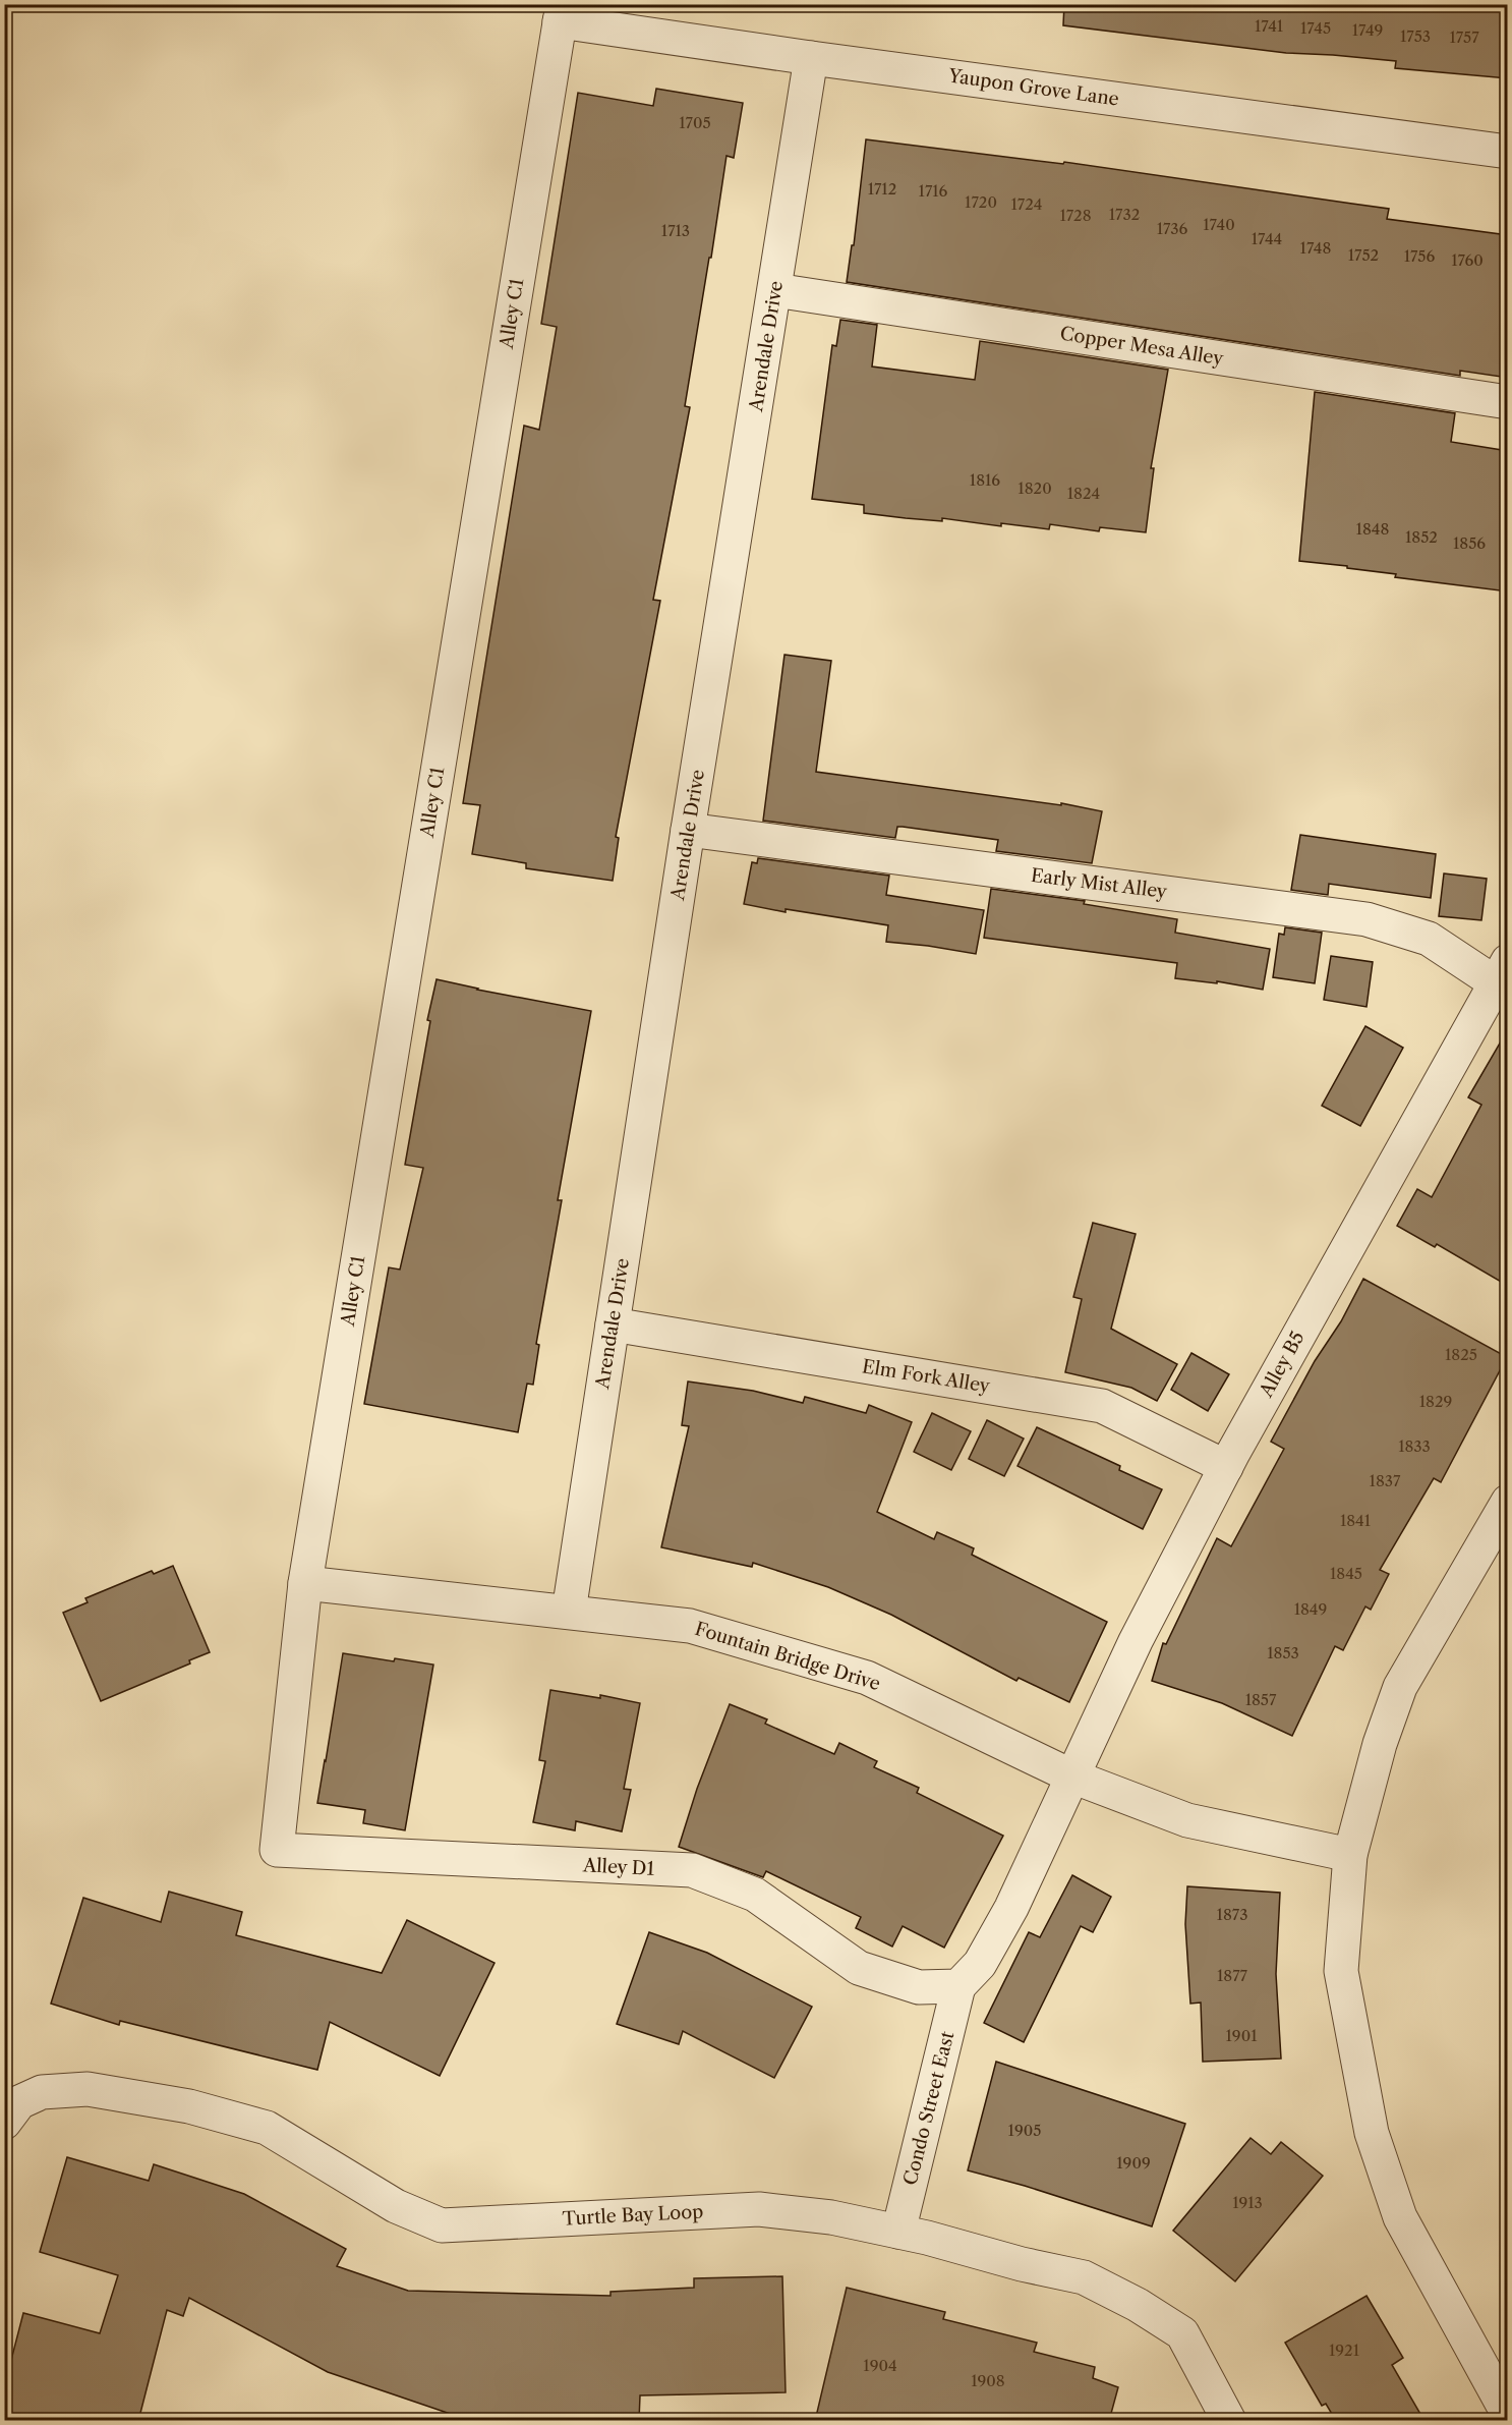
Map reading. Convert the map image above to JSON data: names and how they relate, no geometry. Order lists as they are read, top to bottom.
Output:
{
  "streets": {
    "street": [
      "Yaupon Grove Lane",
      "Alley C1",
      "Arendale Drive",
      "Copper Mesa Alley",
      "Early Mist Alley",
      "Alley B5",
      "Elm Fork Alley",
      "Fountain Bridge Drive",
      "Alley D1",
      "Condo Street East",
      "Turtle Bay Loop"
    ]
  },
  "crossings": [
    ["Yaupon Grove Lane", "Alley C1"],
    ["Yaupon Grove Lane", "Arendale Drive"],
    ["Alley C1", "Fountain Bridge Drive"],
    ["Alley C1", "Alley D1"],
    ["Arendale Drive", "Copper Mesa Alley"],
    ["Arendale Drive", "Early Mist Alley"],
    ["Arendale Drive", "Elm Fork Alley"],
    ["Arendale Drive", "Fountain Bridge Drive"],
    ["Early Mist Alley", "Alley B5"],
    ["Alley B5", "Elm Fork Alley"],
    ["Alley B5", "Fountain Bridge Drive"],
    ["Fountain Bridge Drive", "Alley D1"],
    ["Alley D1", "Condo Street East"],
    ["Condo Street East", "Turtle Bay Loop"]
  ],
  "house_numbers": [
    "1741",
    "1745",
    "1749",
    "1753",
    "1757",
    "1705",
    "1712",
    "1716",
    "1720",
    "1724",
    "1732",
    "1728",
    "1740",
    "1736",
    "1713",
    "1744",
    "1748",
    "1752",
    "1756",
    "1760",
    "1816",
    "1820",
    "1824",
    "1848",
    "1852",
    "1856",
    "1825",
    "1829",
    "1833",
    "1837",
    "1841",
    "1845",
    "1849",
    "1853",
    "1857",
    "1873",
    "1877",
    "1901",
    "1905",
    "1909",
    "1913",
    "1921",
    "1904",
    "1908"
  ]
}
